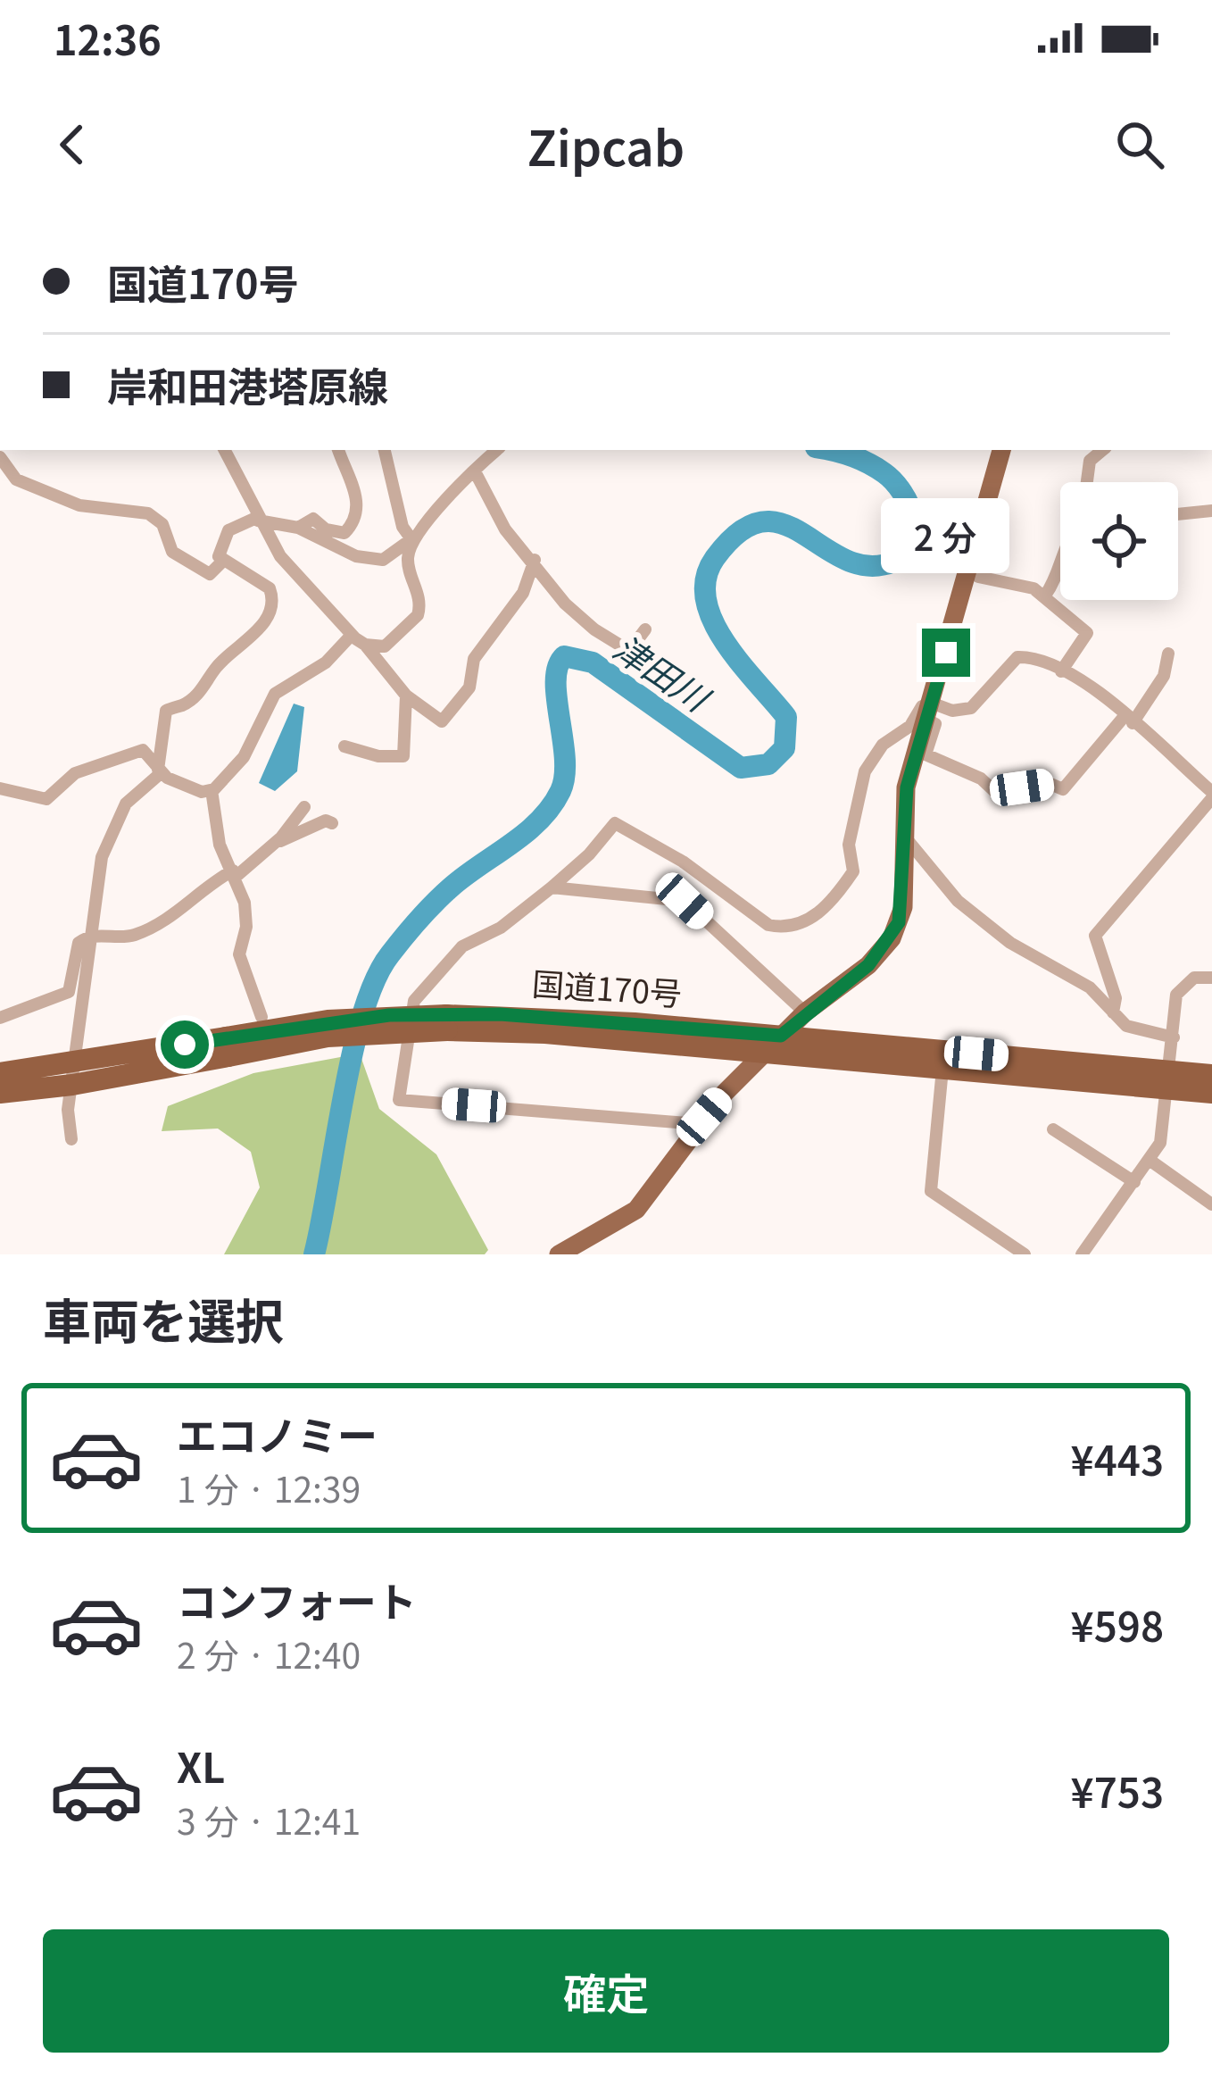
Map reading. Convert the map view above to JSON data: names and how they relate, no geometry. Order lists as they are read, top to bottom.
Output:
{
  "streets": {
    "highway": ["国道170号"]
  },
  "water": ["津田川"],
  "page": {
    "status": "12:36",
    "header": "Zipcab",
    "banner": ["国道170号", "岸和田港塔原線"],
    "bubble": "2 分",
    "heading": "車両を選択",
    "list": [
      {
        "name": "エコノミー",
        "note": "1 分 · 12:39",
        "value": "¥443"
      },
      {
        "name": "コンフォート",
        "note": "2 分 · 12:40",
        "value": "¥598"
      },
      {
        "name": "XL",
        "note": "3 分 · 12:41",
        "value": "¥753"
      }
    ],
    "buttons": "確定"
  }
}
